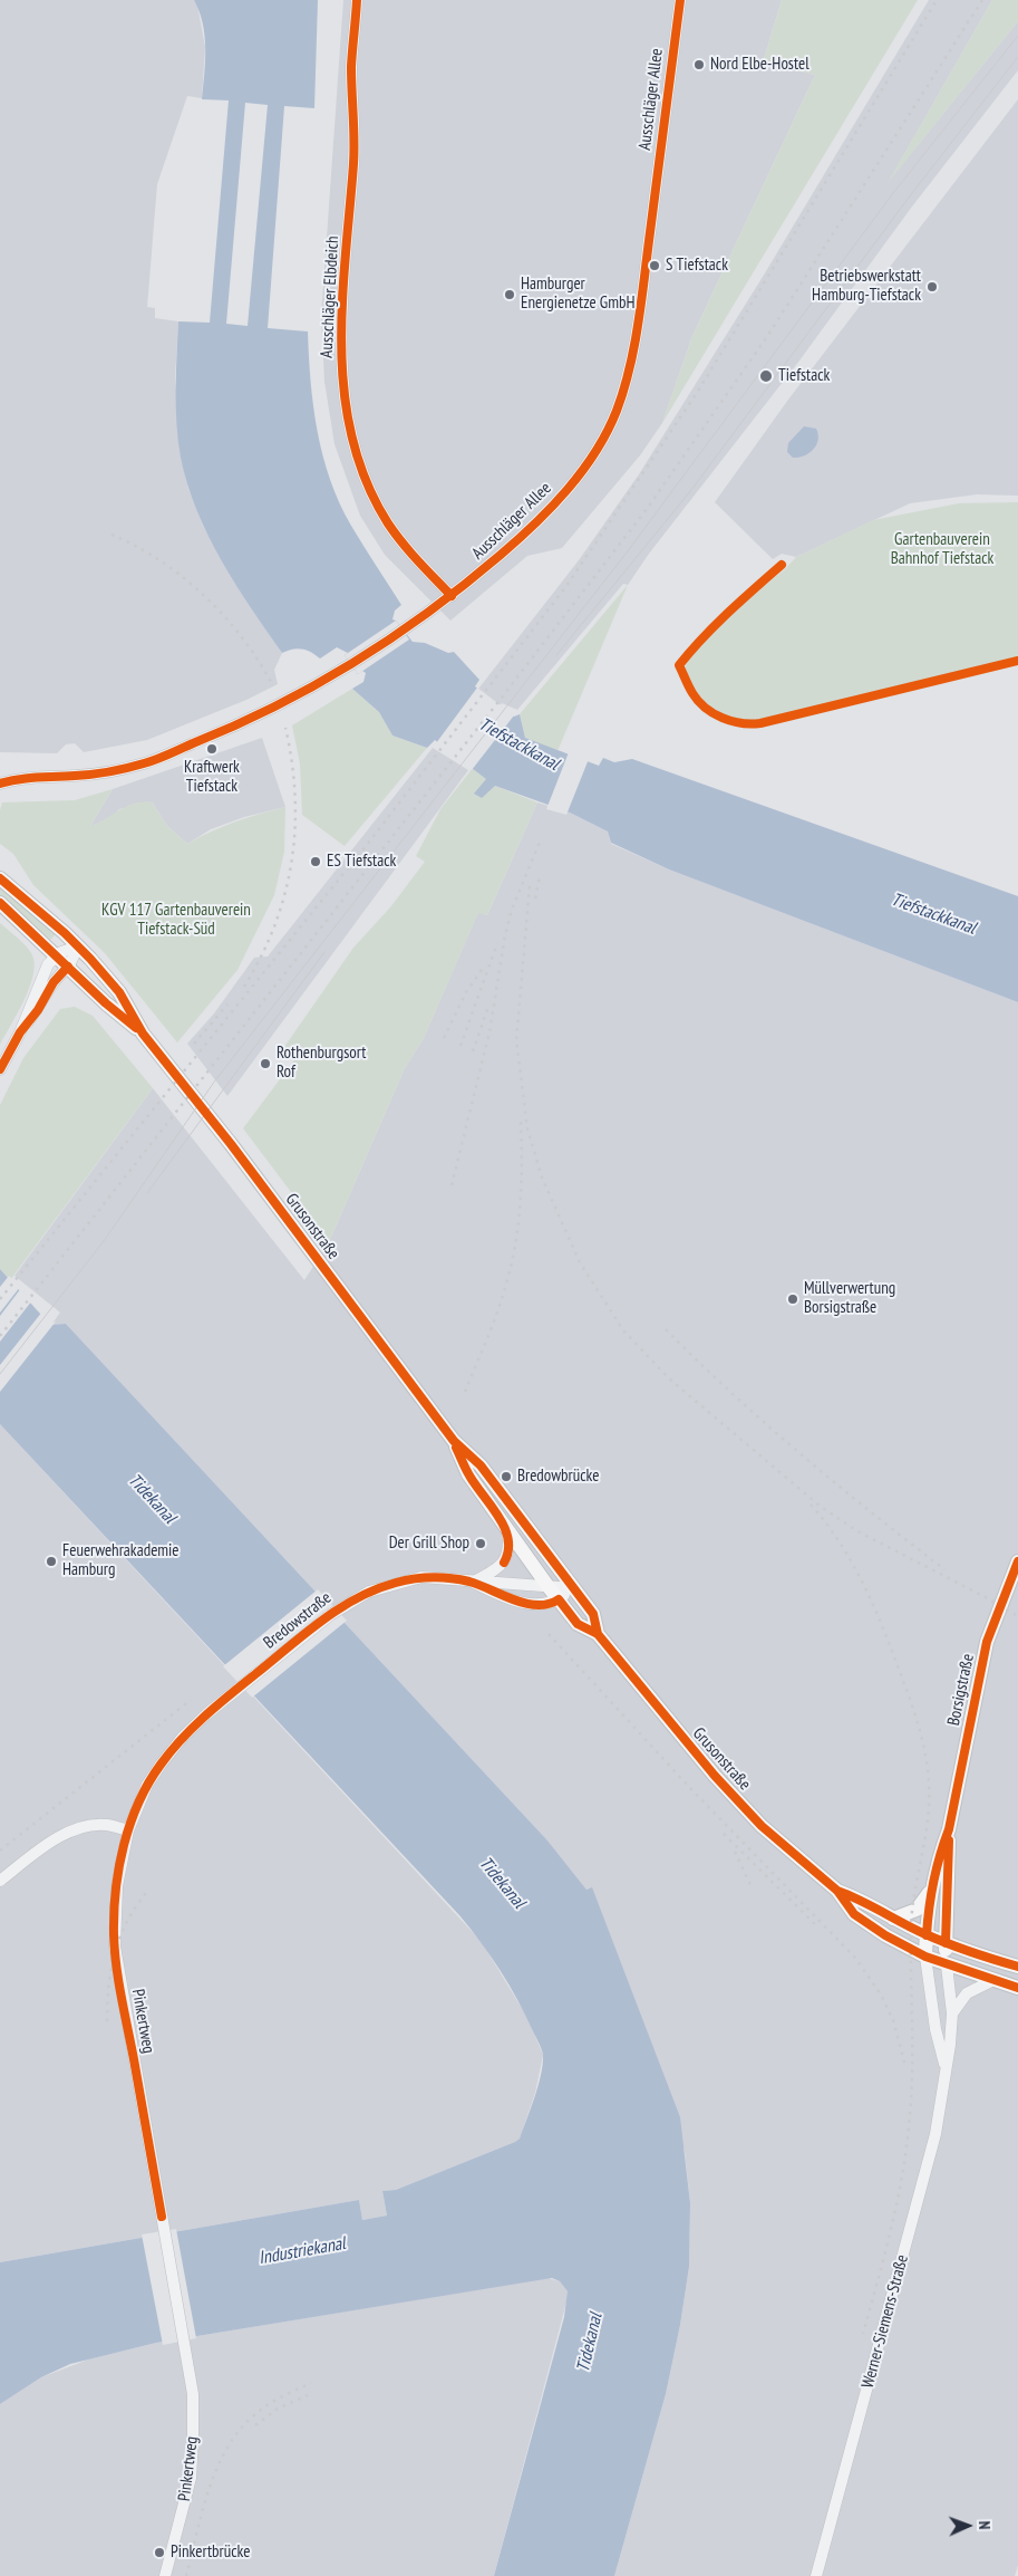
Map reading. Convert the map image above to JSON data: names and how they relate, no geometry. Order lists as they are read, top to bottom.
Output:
{
  "streets": {
    "main road": ["Grusonstraße", "Borsigstraße"],
    "street": [
      "Ausschläger Allee",
      "Ausschläger Elbdeich",
      "Bredowstraße",
      "Pinkertweg",
      "Werner-Siemens-Straße"
    ]
  },
  "crossings": [
    ["Ausschläger Allee", "Ausschläger Elbdeich"],
    ["Grusonstraße", "Bredowstraße"],
    ["Grusonstraße", "Borsigstraße"],
    ["Grusonstraße", "Werner-Siemens-Straße"],
    ["Bredowstraße", "Pinkertweg"],
    ["Borsigstraße", "Werner-Siemens-Straße"]
  ],
  "water": ["Tiefstackkanal", "Tidekanal", "Industriekanal"],
  "parks": ["Gartenbauverein Bahnhof Tiefstack", "KGV 117 Gartenbauverein Tiefstack-Süd"],
  "places": [
    "Nord Elbe-Hostel",
    "S Tiefstack",
    "Betriebswerkstatt Hamburg-Tiefstack",
    "Hamburger Energienetze GmbH",
    "Tiefstack",
    "Kraftwerk Tiefstack",
    "ES Tiefstack",
    "Rothenburgsort Rof",
    "Müllverwertung Borsigstraße",
    "Bredowbrücke",
    "Der Grill Shop",
    "Feuerwehrakademie Hamburg",
    "Pinkertbrücke"
  ],
  "north": "right"
}
